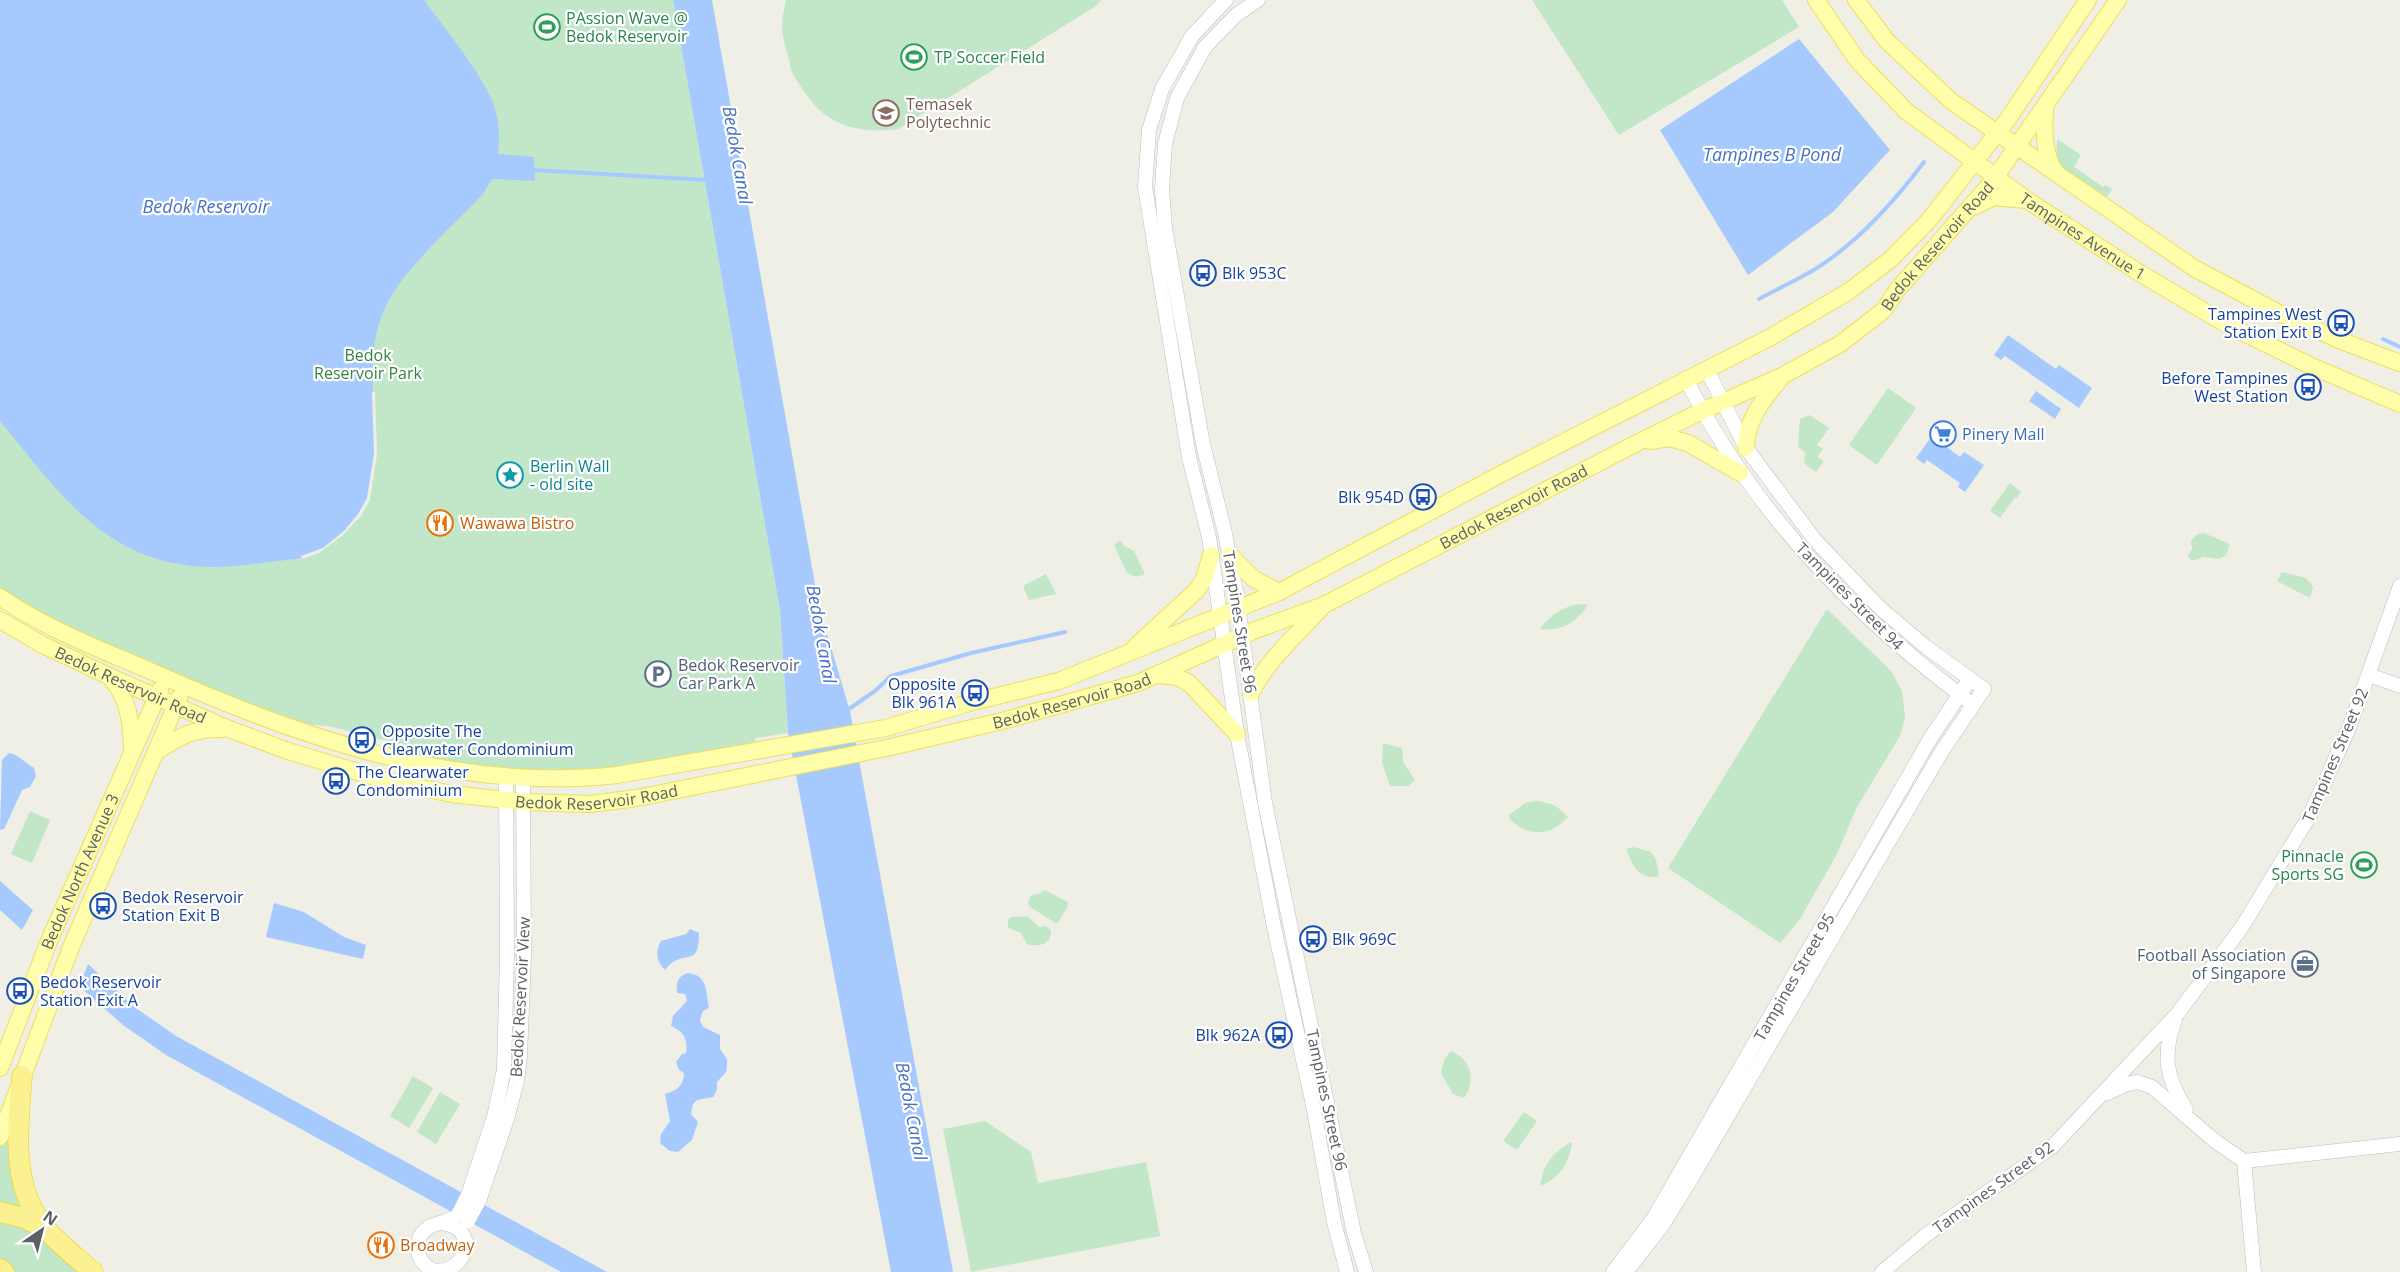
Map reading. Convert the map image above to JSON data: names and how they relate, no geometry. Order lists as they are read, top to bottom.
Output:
{
  "streets": {
    "main road": ["Tampines Avenue 1", "Bedok Reservoir Road", "Bedok North Avenue 3"],
    "street": [
      "Tampines Street 94",
      "Tampines Street 96",
      "Tampines Street 92",
      "Tampines Street 95",
      "Bedok Reservoir View"
    ]
  },
  "crossings": [
    ["Tampines Avenue 1", "Bedok Reservoir Road"],
    ["Bedok Reservoir Road", "Tampines Street 94"],
    ["Bedok Reservoir Road", "Tampines Street 96"],
    ["Bedok Reservoir Road", "Bedok North Avenue 3"],
    ["Bedok Reservoir Road", "Bedok Reservoir View"],
    ["Tampines Street 94", "Tampines Street 95"]
  ],
  "water": ["Tampines B Pond", "Bedok Canal", "Bedok Reservoir"],
  "parks": ["Bedok Reservoir Park"],
  "places": {
    "sports": ["PAssion Wave @ Bedok Reservoir", "TP Soccer Field", "Pinnacle Sports SG"],
    "school or university": ["Temasek Polytechnic"],
    "bus stop": [
      "Blk 953C",
      "Tampines West Station Exit B",
      "Before Tampines West Station",
      "Blk 954D",
      "Opposite Blk 961A",
      "Opposite The Clearwater Condominium",
      "The Clearwater Condominium",
      "Bedok Reservoir Station Exit B",
      "Blk 969C",
      "Bedok Reservoir Station Exit A",
      "Blk 962A"
    ],
    "supermarket": ["Pinery Mall"],
    "place": ["Berlin Wall - old site"],
    "restaurant": ["Wawawa Bistro", "Broadway"],
    "parking": ["Bedok Reservoir Car Park A"],
    "office": ["Football Association of Singapore"]
  },
  "north": "top right"
}
